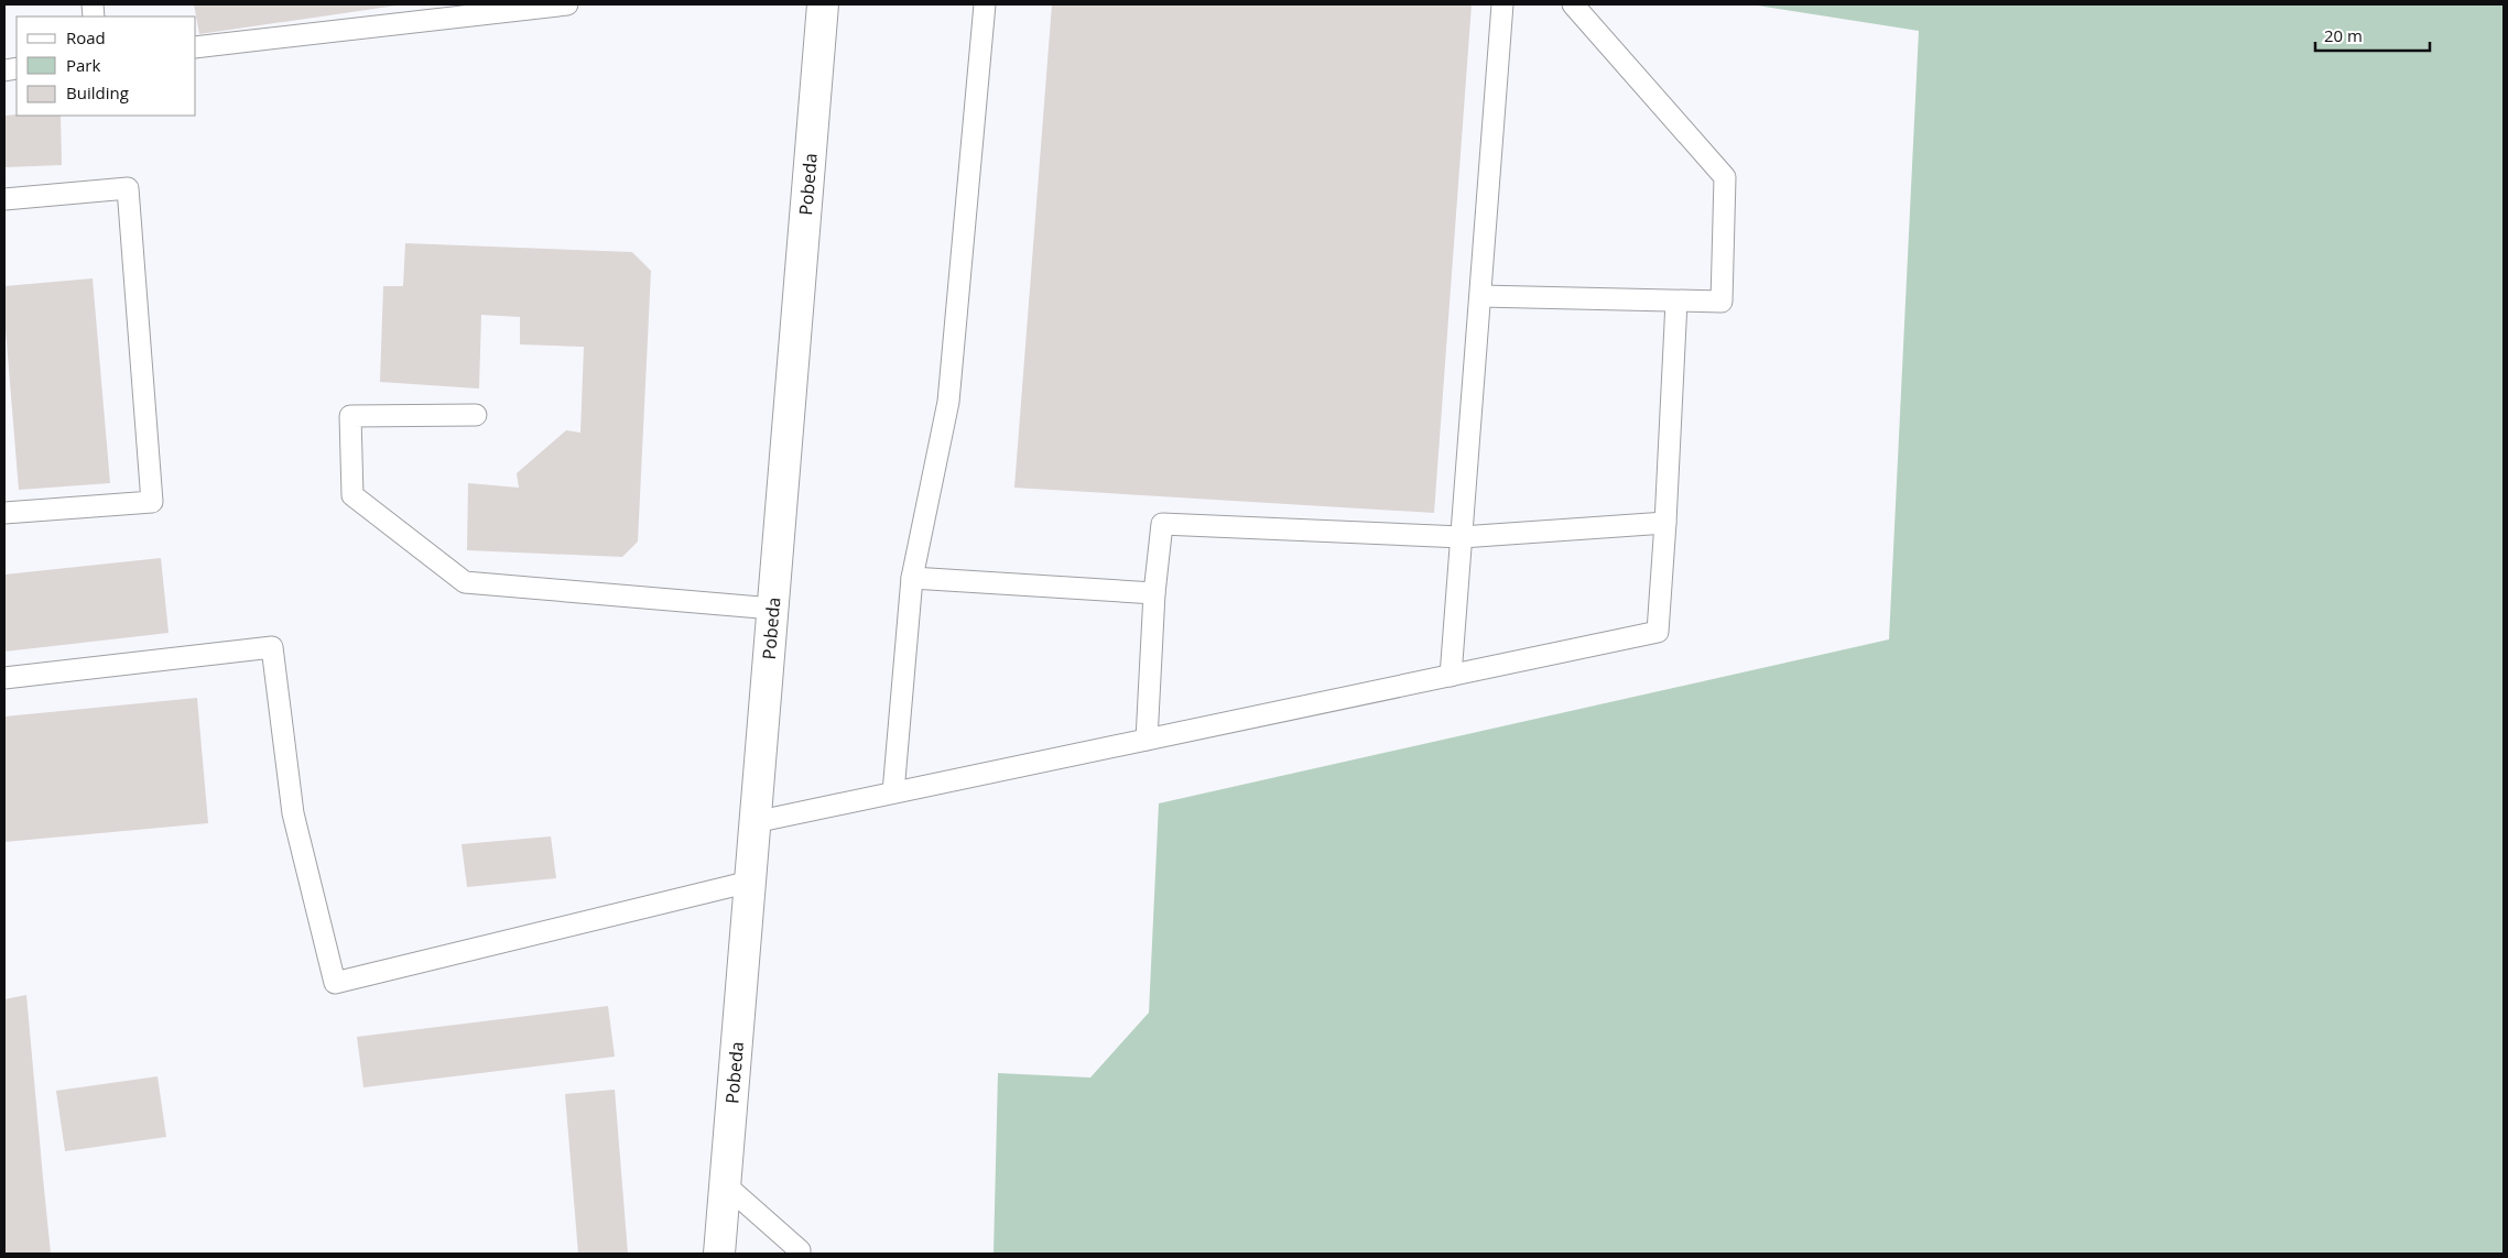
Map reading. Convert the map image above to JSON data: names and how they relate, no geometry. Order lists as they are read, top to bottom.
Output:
{
  "streets": {
    "street": ["Pobeda"]
  },
  "legend": ["Road", "Park", "Building"],
  "scale_bar": "20 m"
}
